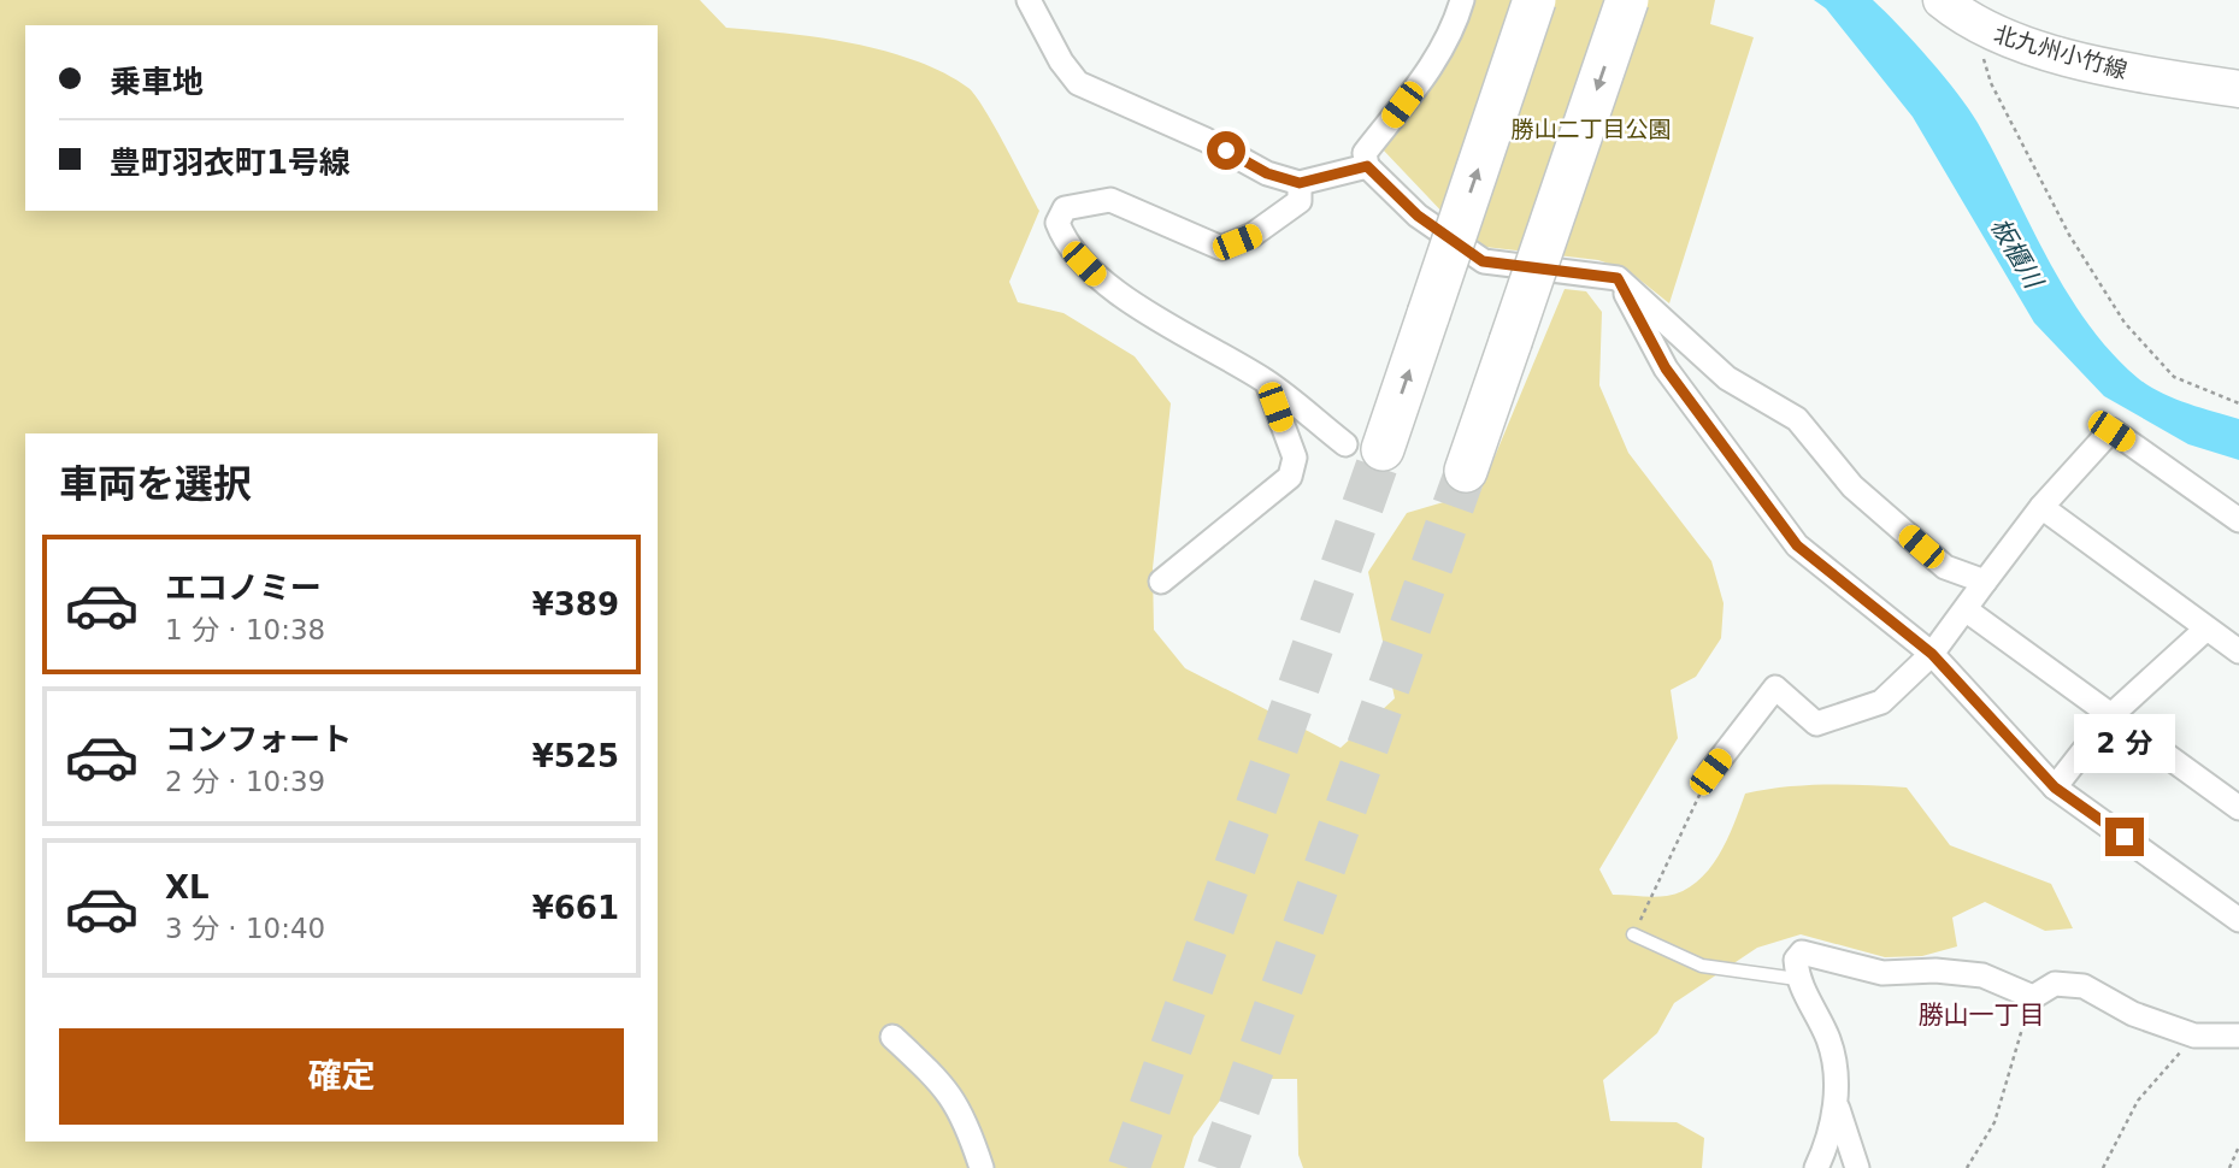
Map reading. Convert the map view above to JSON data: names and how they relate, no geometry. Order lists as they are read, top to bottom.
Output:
{
  "streets": {
    "main road": ["北九州小竹線"]
  },
  "districts": ["勝山一丁目"],
  "water": ["板櫃川"],
  "parks": ["勝山二丁目公園"],
  "page": {
    "banner": ["乗車地", "豊町羽衣町1号線"],
    "heading": "車両を選択",
    "list": [
      {
        "name": "エコノミー",
        "note": "1 分 · 10:38",
        "value": "¥389"
      },
      {
        "name": "コンフォート",
        "note": "2 分 · 10:39",
        "value": "¥525"
      },
      {
        "name": "XL",
        "note": "3 分 · 10:40",
        "value": "¥661"
      }
    ],
    "bubble": "2 分",
    "buttons": "確定"
  }
}
